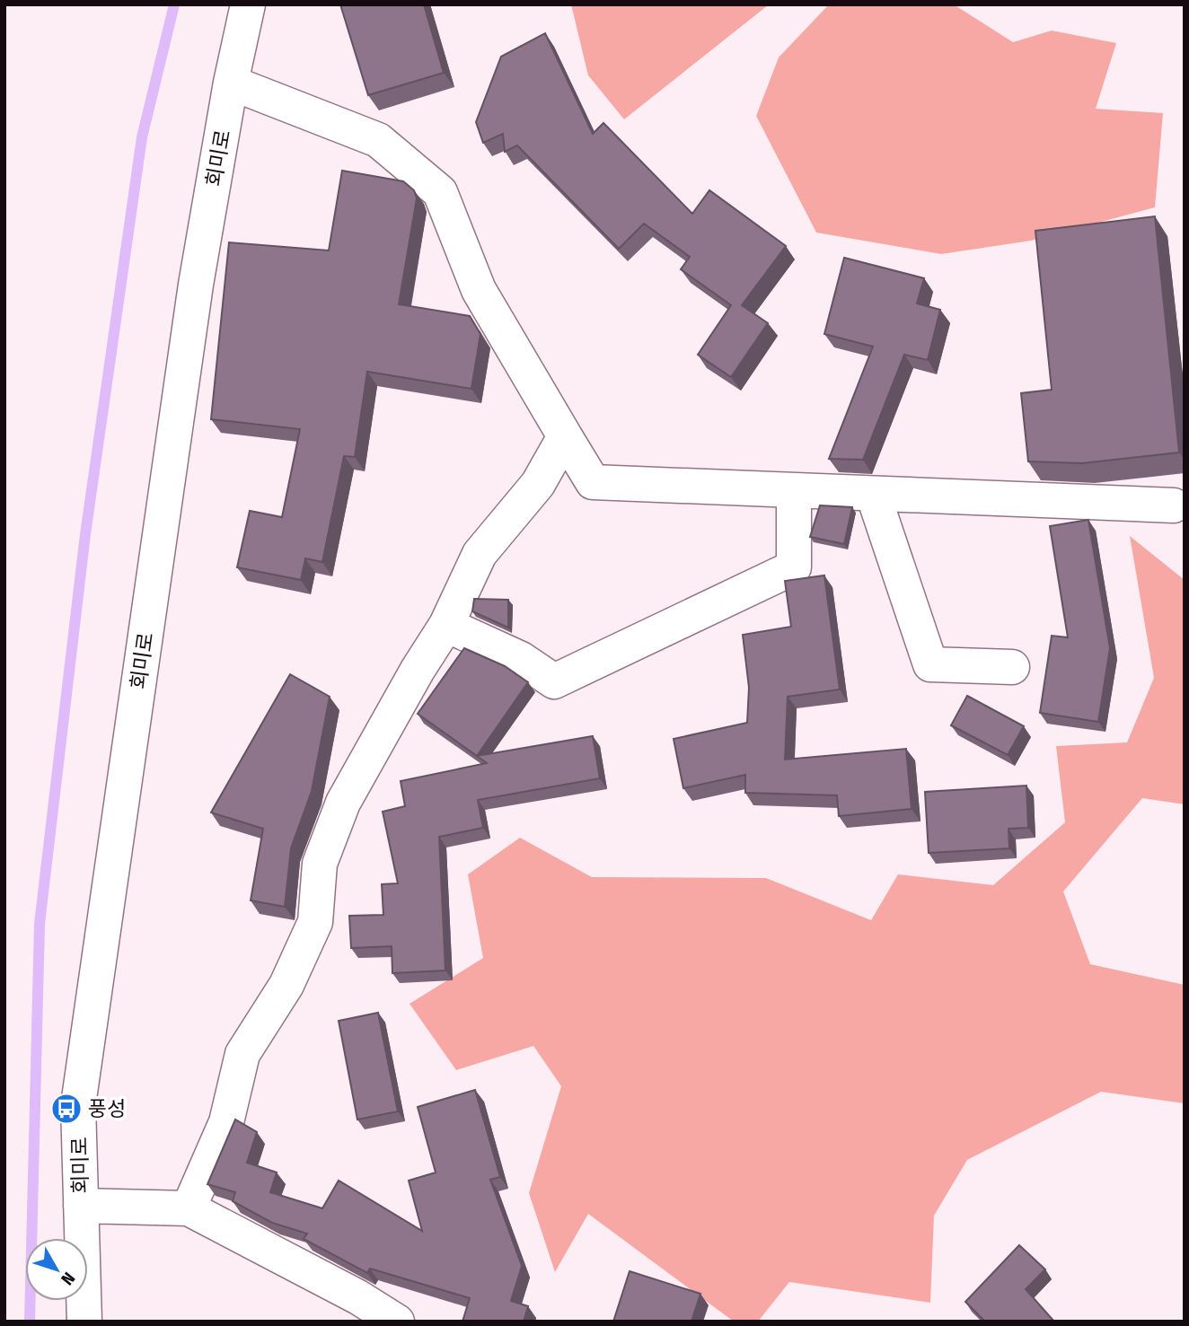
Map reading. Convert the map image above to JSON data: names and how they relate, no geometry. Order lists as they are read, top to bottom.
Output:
{
  "streets": {
    "street": ["회미로"]
  },
  "places": {
    "bus stop": ["풍성"]
  },
  "north": "bottom right"
}
